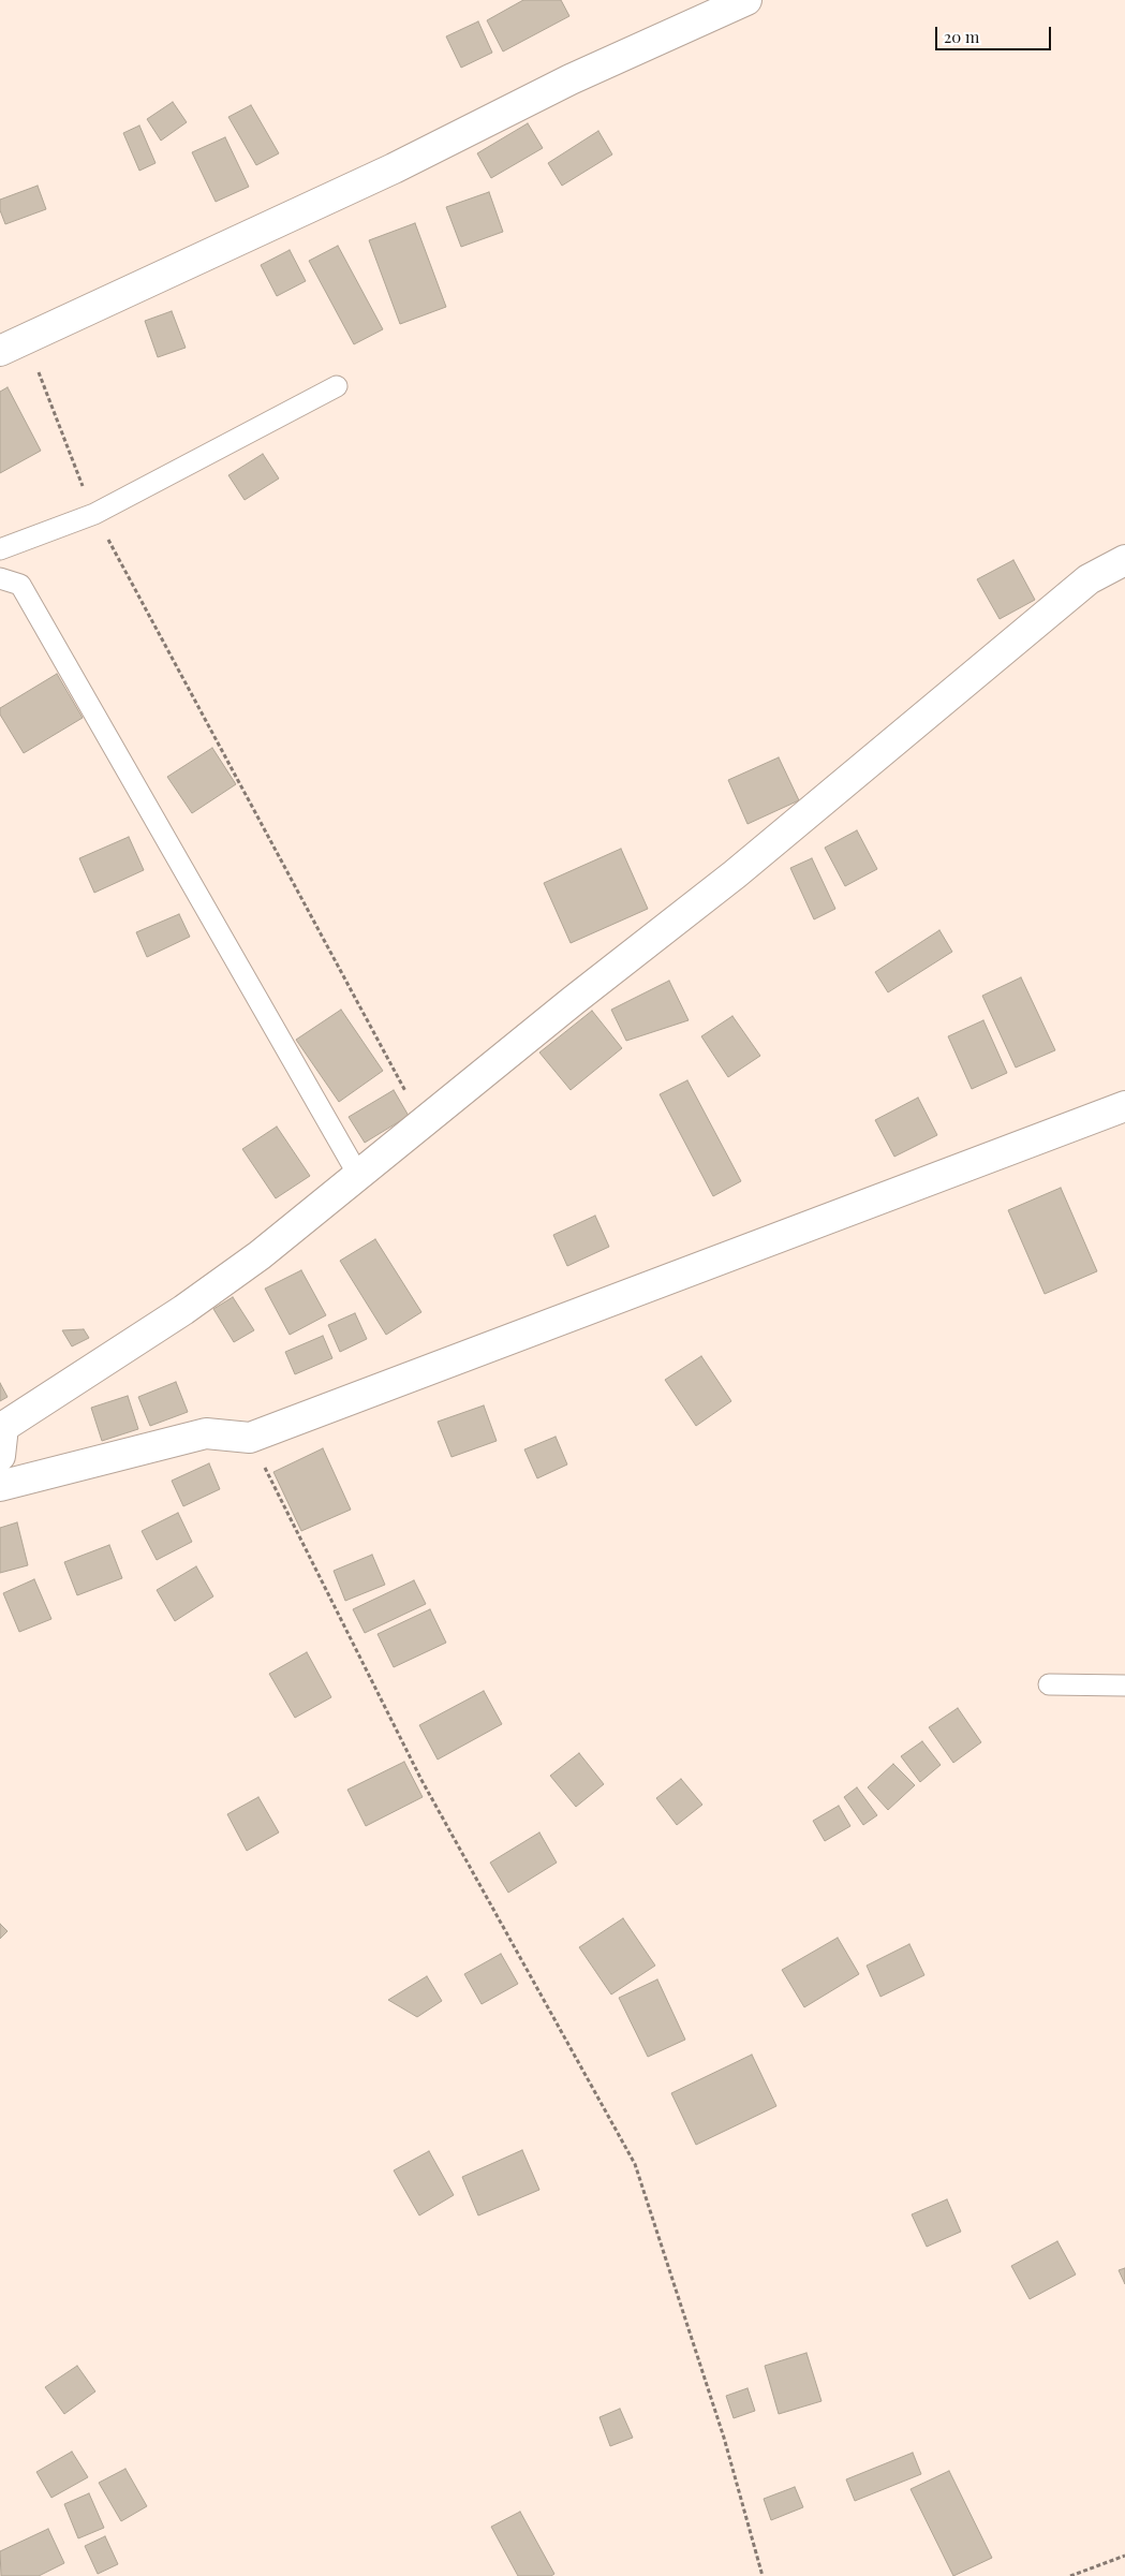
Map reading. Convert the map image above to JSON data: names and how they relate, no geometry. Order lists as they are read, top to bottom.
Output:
{
  "scale_bar": "20 m"
}
